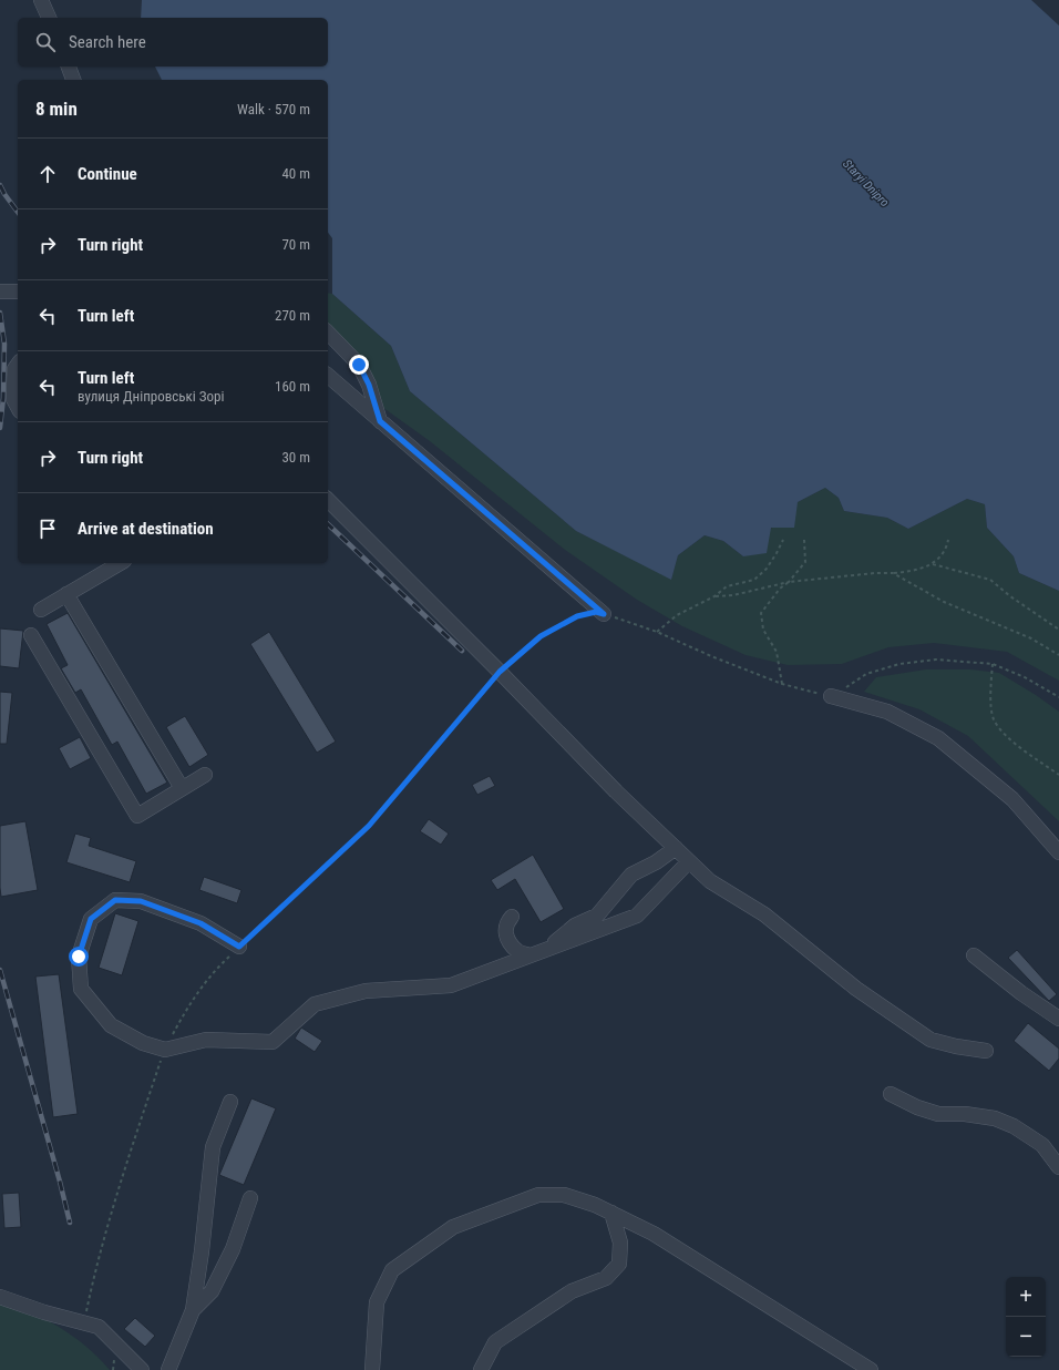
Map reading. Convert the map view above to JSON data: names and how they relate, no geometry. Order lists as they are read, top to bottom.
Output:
{
  "water": ["Staryi Dnipro"],
  "page": {
    "search": "Search here",
    "heading": ["8 min", "Walk · 570 m"],
    "list": [
      ["Continue", "40 m"],
      ["Turn right", "70 m"],
      ["Turn left", "270 m"],
      ["Turn left", "вулиця Дніпровські Зорі", "160 m"],
      ["Turn right", "30 m"],
      "Arrive at destination"
    ],
    "map_buttons": ["+", "−"]
  }
}
